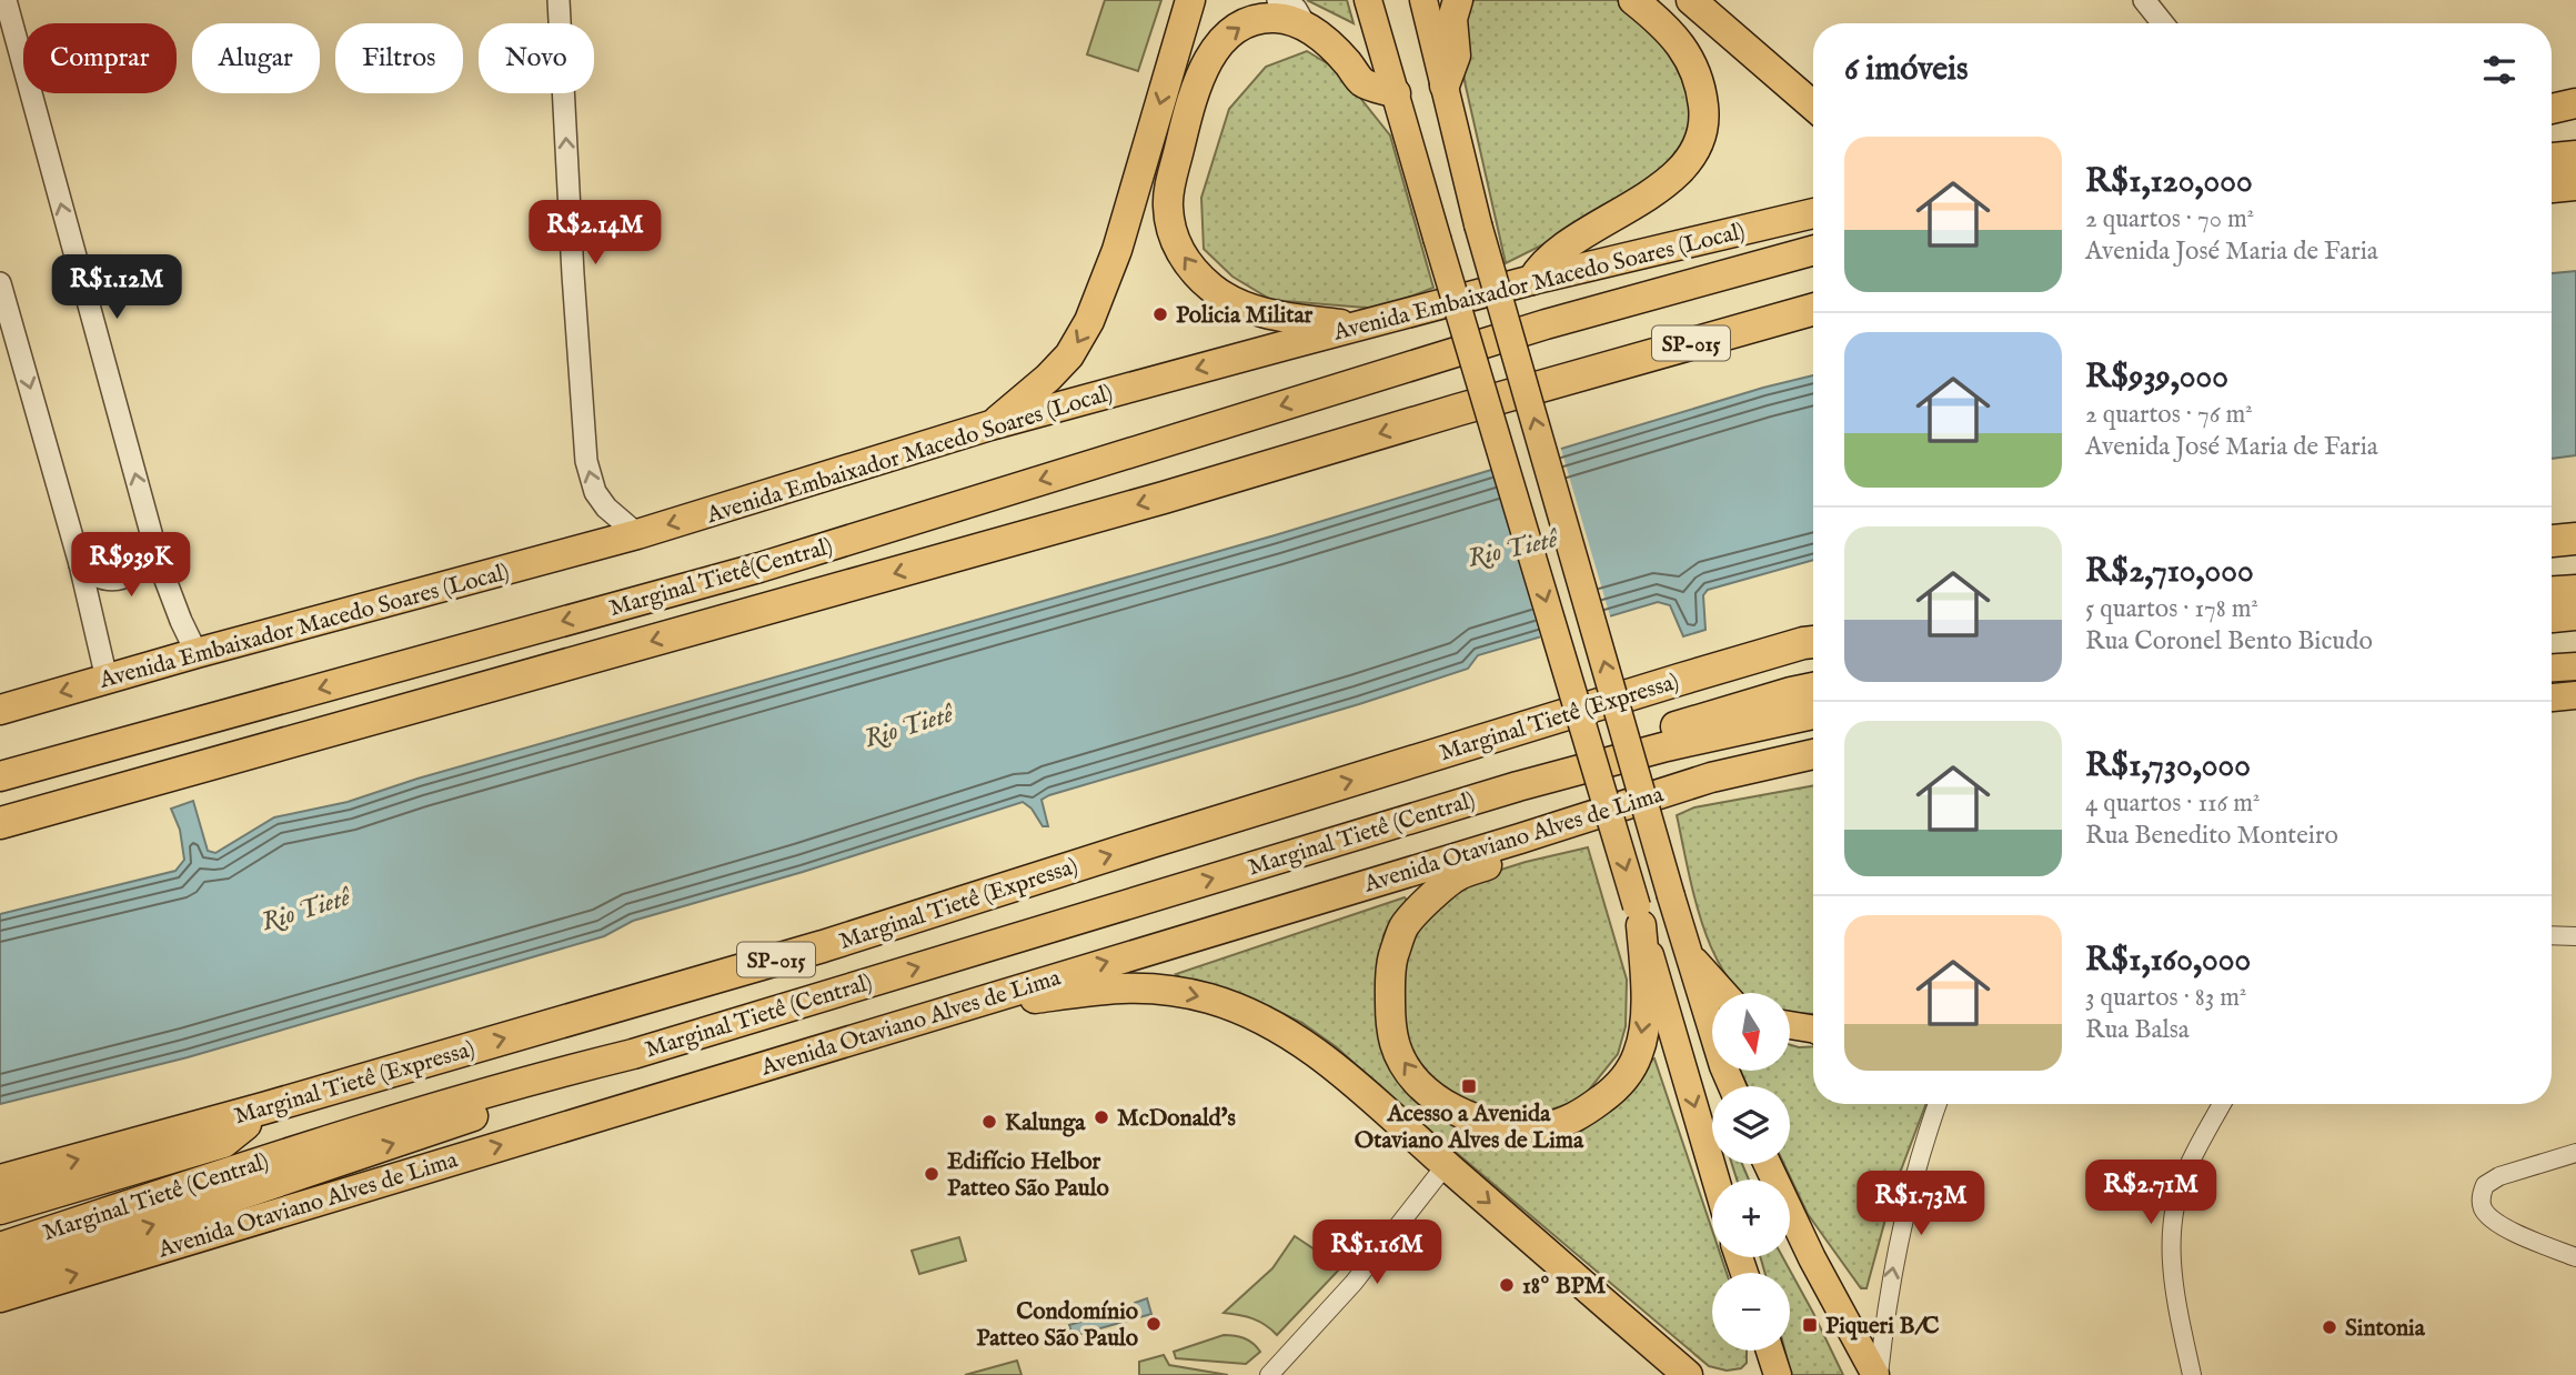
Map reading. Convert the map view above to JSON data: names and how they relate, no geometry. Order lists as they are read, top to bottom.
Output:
{
  "streets": {
    "highway": [
      "Avenida Embaixador Macedo Soares (Local)",
      "SP-015",
      "Marginal Tietê(Central)",
      "Marginal Tietê (Expressa)",
      "Marginal Tietê (Central)",
      "Avenida Otaviano Alves de Lima"
    ]
  },
  "crossings": [
    ["Marginal Tietê (Central)", "Avenida Otaviano Alves de Lima"]
  ],
  "one_way": ["Marginal Tietê (Central)"],
  "water": ["Rio Tietê"],
  "places": {
    "other": [
      "Policia Militar",
      "McDonald's",
      "Kalunga",
      "Edifício Helbor Patteo São Paulo",
      "18º BPM",
      "Condomínio Patteo São Paulo",
      "Sintonia"
    ],
    "transit": ["Acesso a Avenida Otaviano Alves de Lima", "Piqueri B/C"]
  },
  "north": "bottom",
  "page": {
    "chip": [
      "Comprar",
      "Alugar",
      "Filtros",
      "Novo"
    ],
    "heading": "6 imóveis",
    "list": [
      {
        "name": "R$1,120,000",
        "note": "2 quartos · 70 m² · Avenida José Maria de Faria"
      },
      {
        "name": "R$939,000",
        "note": "2 quartos · 76 m² · Avenida José Maria de Faria"
      },
      {
        "name": "R$2,710,000",
        "note": "5 quartos · 178 m² · Rua Coronel Bento Bicudo"
      },
      {
        "name": "R$1,730,000",
        "note": "4 quartos · 116 m² · Rua Benedito Monteiro"
      },
      {
        "name": "R$1,160,000",
        "note": "3 quartos · 83 m² · Rua Balsa"
      }
    ],
    "price": [
      "R$2.14M",
      "R$1.12M",
      "R$939K",
      "R$2.71M",
      "R$1.73M",
      "R$1.16M"
    ],
    "map_buttons": ["+", "−"]
  }
}
